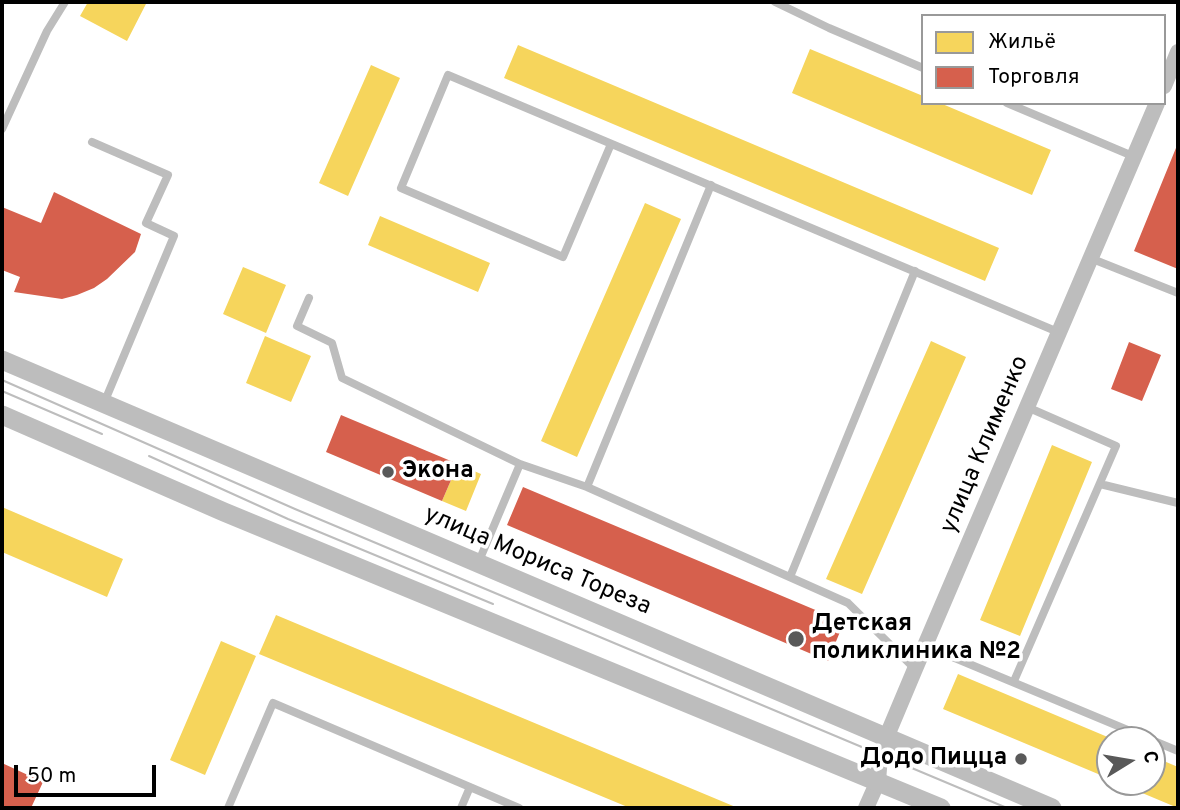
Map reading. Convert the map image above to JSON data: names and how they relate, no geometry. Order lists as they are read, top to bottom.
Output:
{
  "streets": {
    "street": ["улица Клименко", "улица Мориса Тореза"]
  },
  "crossings": [
    ["улица Клименко", "улица Мориса Тореза"]
  ],
  "places": ["Экона", "Детская поликлиника №2", "Додо Пицца"],
  "legend": ["Жильё", "Торговля"],
  "scale_bar": "50 m",
  "north": "right"
}
